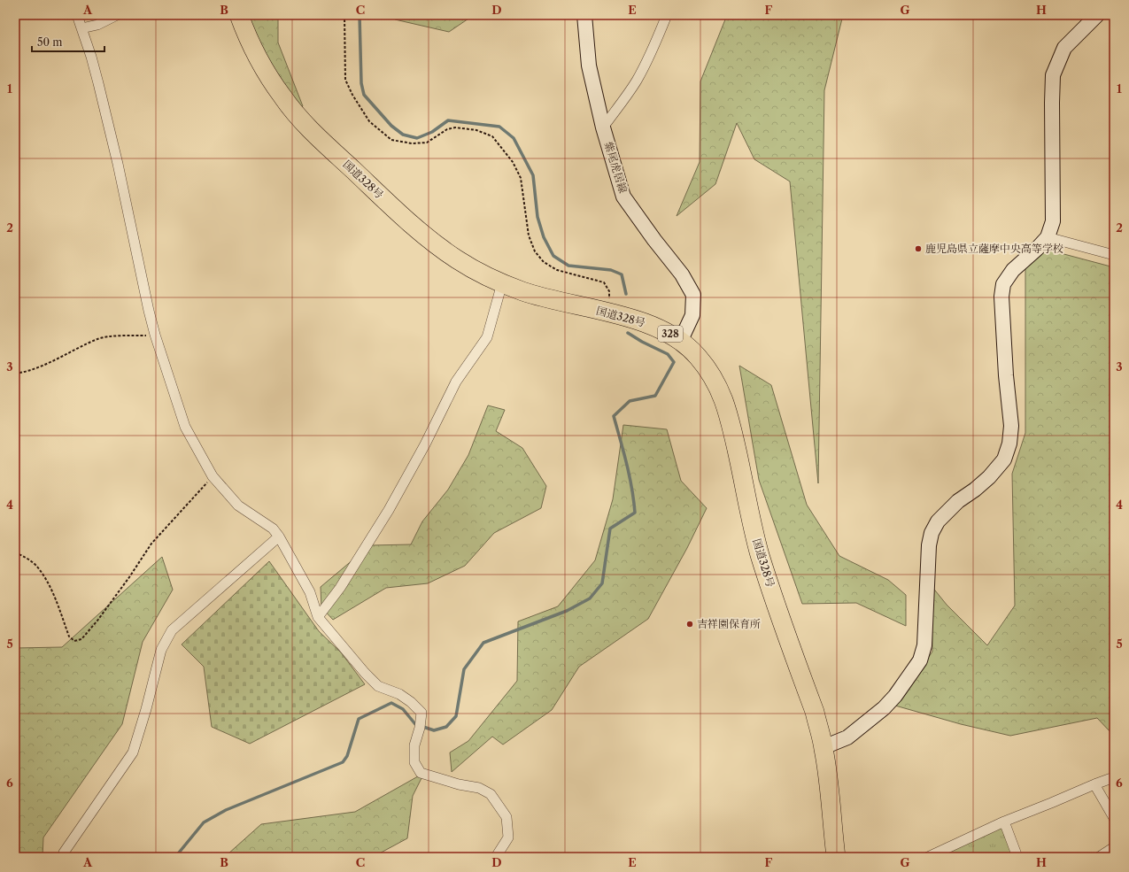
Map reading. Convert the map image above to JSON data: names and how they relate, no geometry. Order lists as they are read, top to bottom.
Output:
{
  "streets": {
    "highway": ["国道328号", "328"],
    "street": ["紫尾虎居線"]
  },
  "crossings": [
    ["紫尾虎居線", "国道328号"]
  ],
  "places": ["鹿児島県立薩摩中央高等学校", "吉祥園保育所"],
  "scale_bar": "50 m",
  "grid": {
    "columns": [
      "A",
      "B",
      "C",
      "D",
      "E",
      "F",
      "G",
      "H"
    ],
    "rows": [
      "1",
      "2",
      "3",
      "4",
      "5",
      "6"
    ]
  }
}
